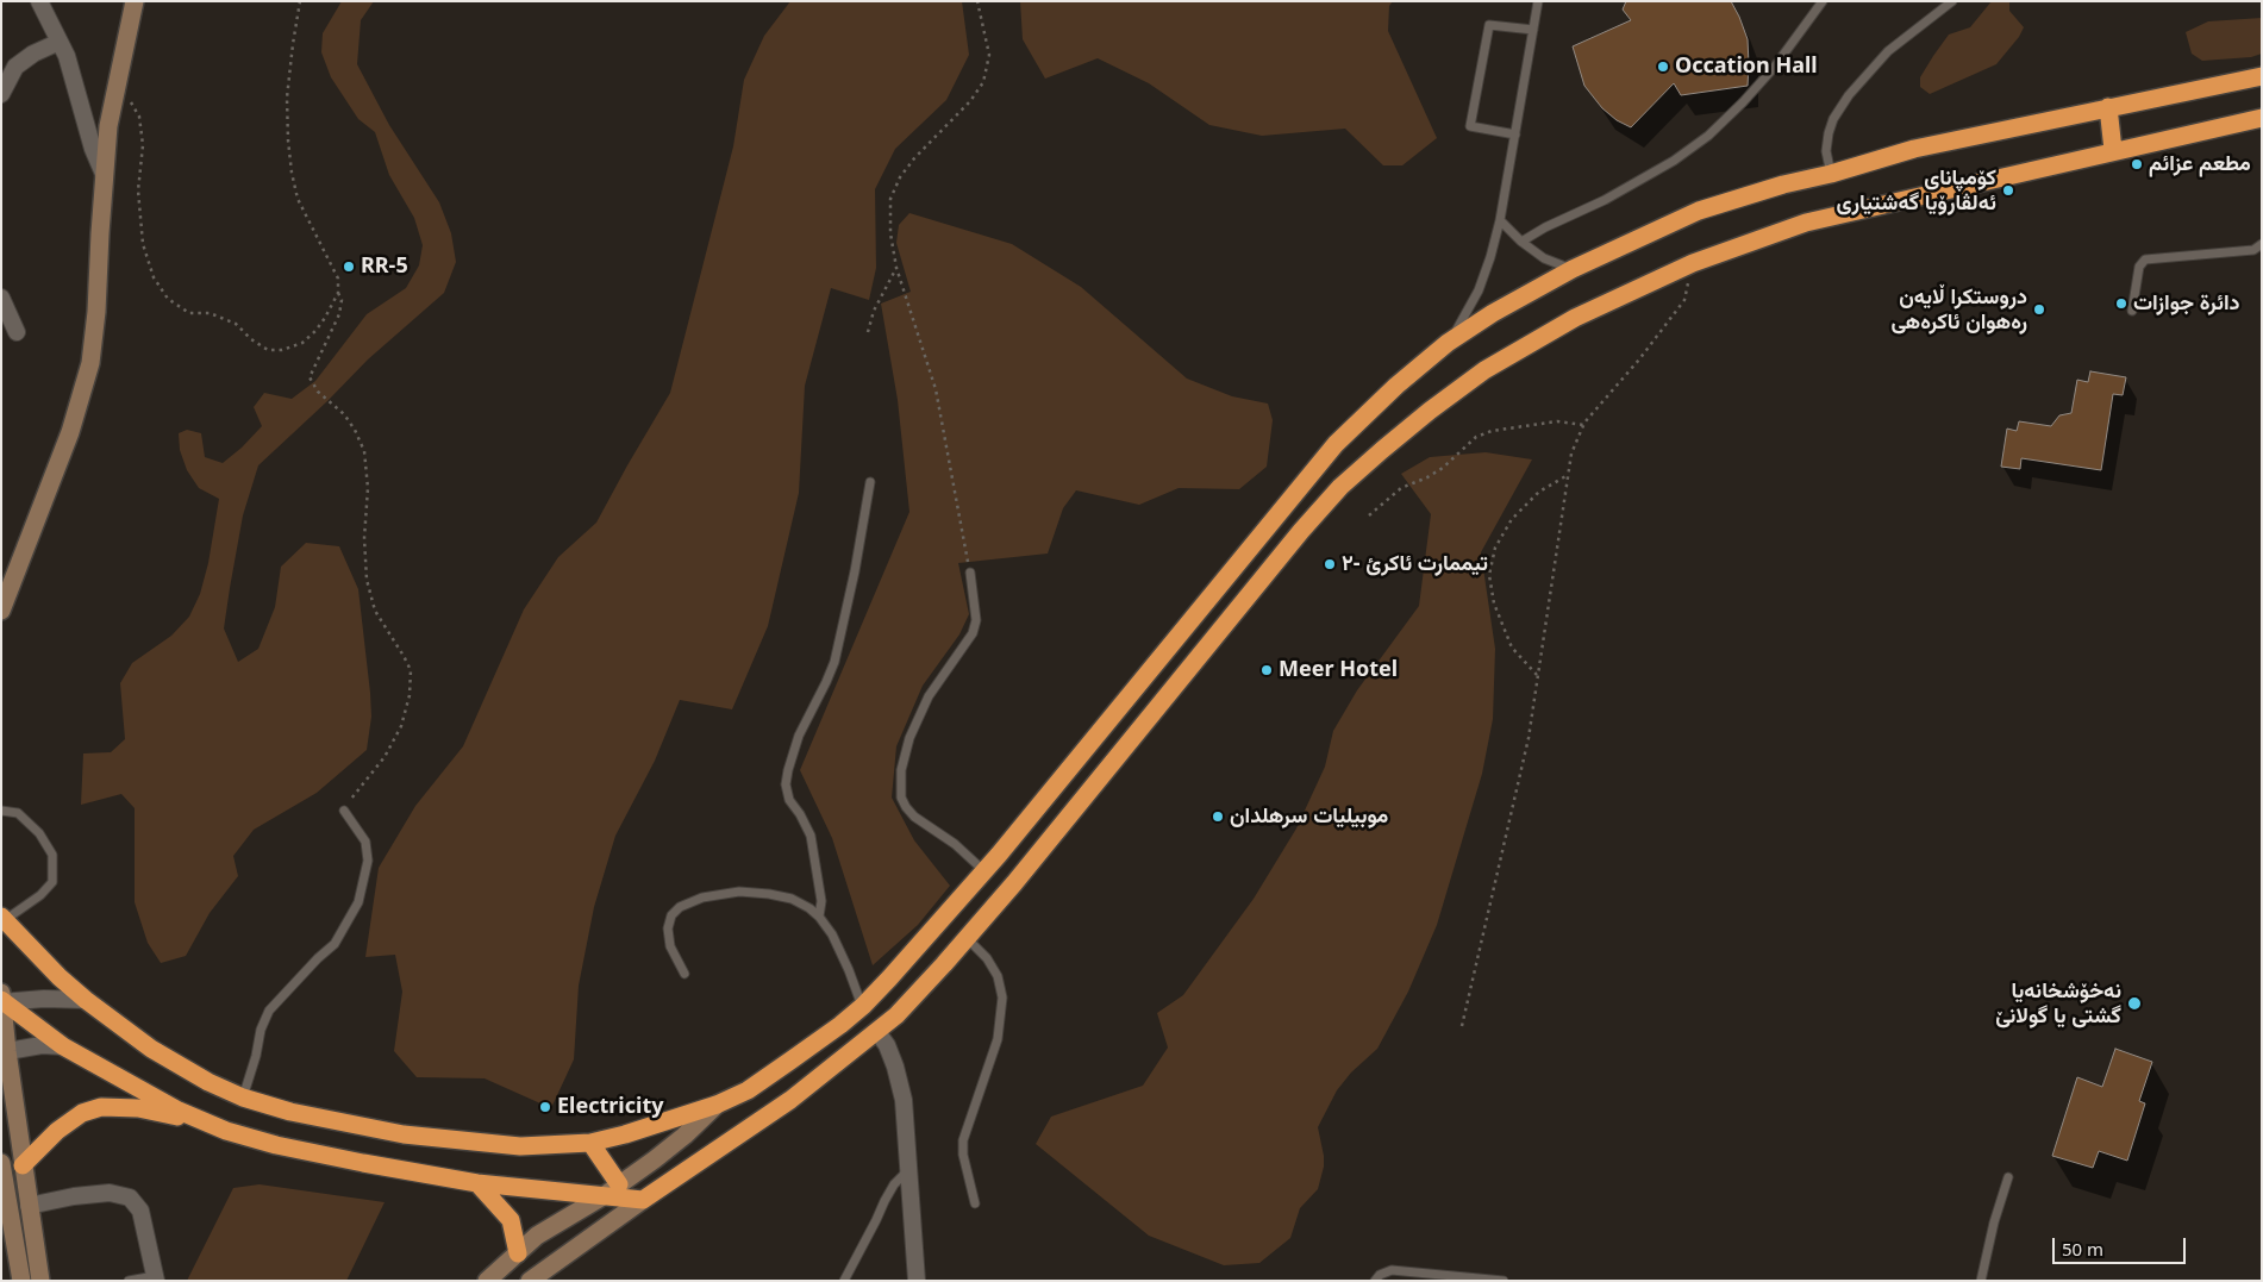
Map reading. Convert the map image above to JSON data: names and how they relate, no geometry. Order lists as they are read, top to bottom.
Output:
{
  "places": [
    "Occation Hall",
    "مطعم عزائم",
    "کۆمپانای ئەلڤارۆیا گەشتیاری",
    "RR-5",
    "دائرة جوازات",
    "دروستكرا ڵایەن رەهوان ئاكرەهی",
    "تيممارت ئاكرئ -٢",
    "Meer Hotel",
    "موبيليات سرهلدان",
    "نەخۆشخانەیا گشتی یا گولانێ",
    "Electricity"
  ],
  "scale_bar": "50 m"
}
